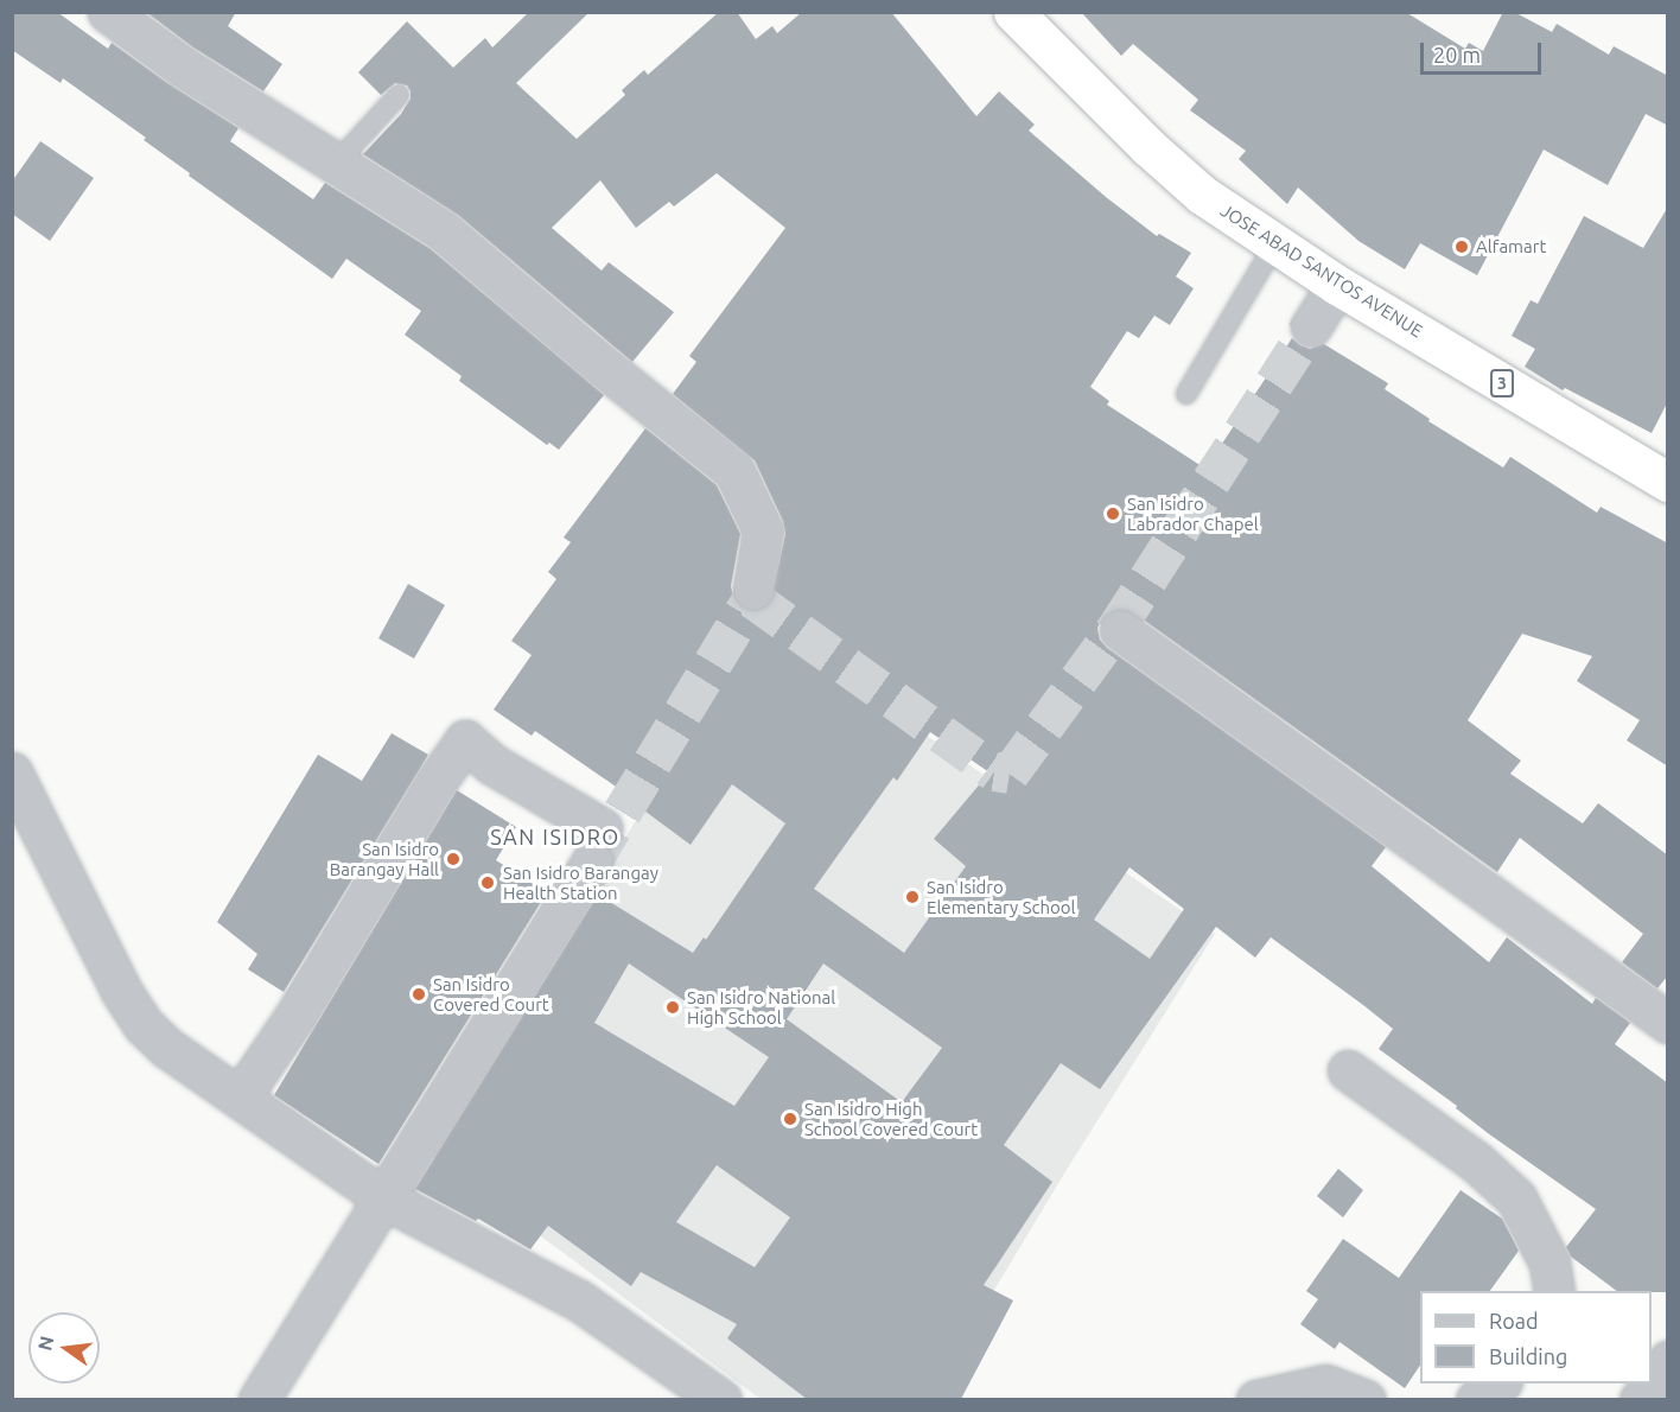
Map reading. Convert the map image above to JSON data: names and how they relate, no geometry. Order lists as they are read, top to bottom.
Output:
{
  "streets": {
    "highway": ["JOSE ABAD SANTOS AVENUE", "3"]
  },
  "districts": ["SAN ISIDRO"],
  "places": [
    "Alfamart",
    "San Isidro Labrador Chapel",
    "San Isidro Barangay Hall",
    "San Isidro Barangay Health Station",
    "San Isidro Elementary School",
    "San Isidro Covered Court",
    "San Isidro National High School",
    "San Isidro High School Covered Court"
  ],
  "legend": ["Road", "Building"],
  "scale_bar": "20 m",
  "north": "left"
}
